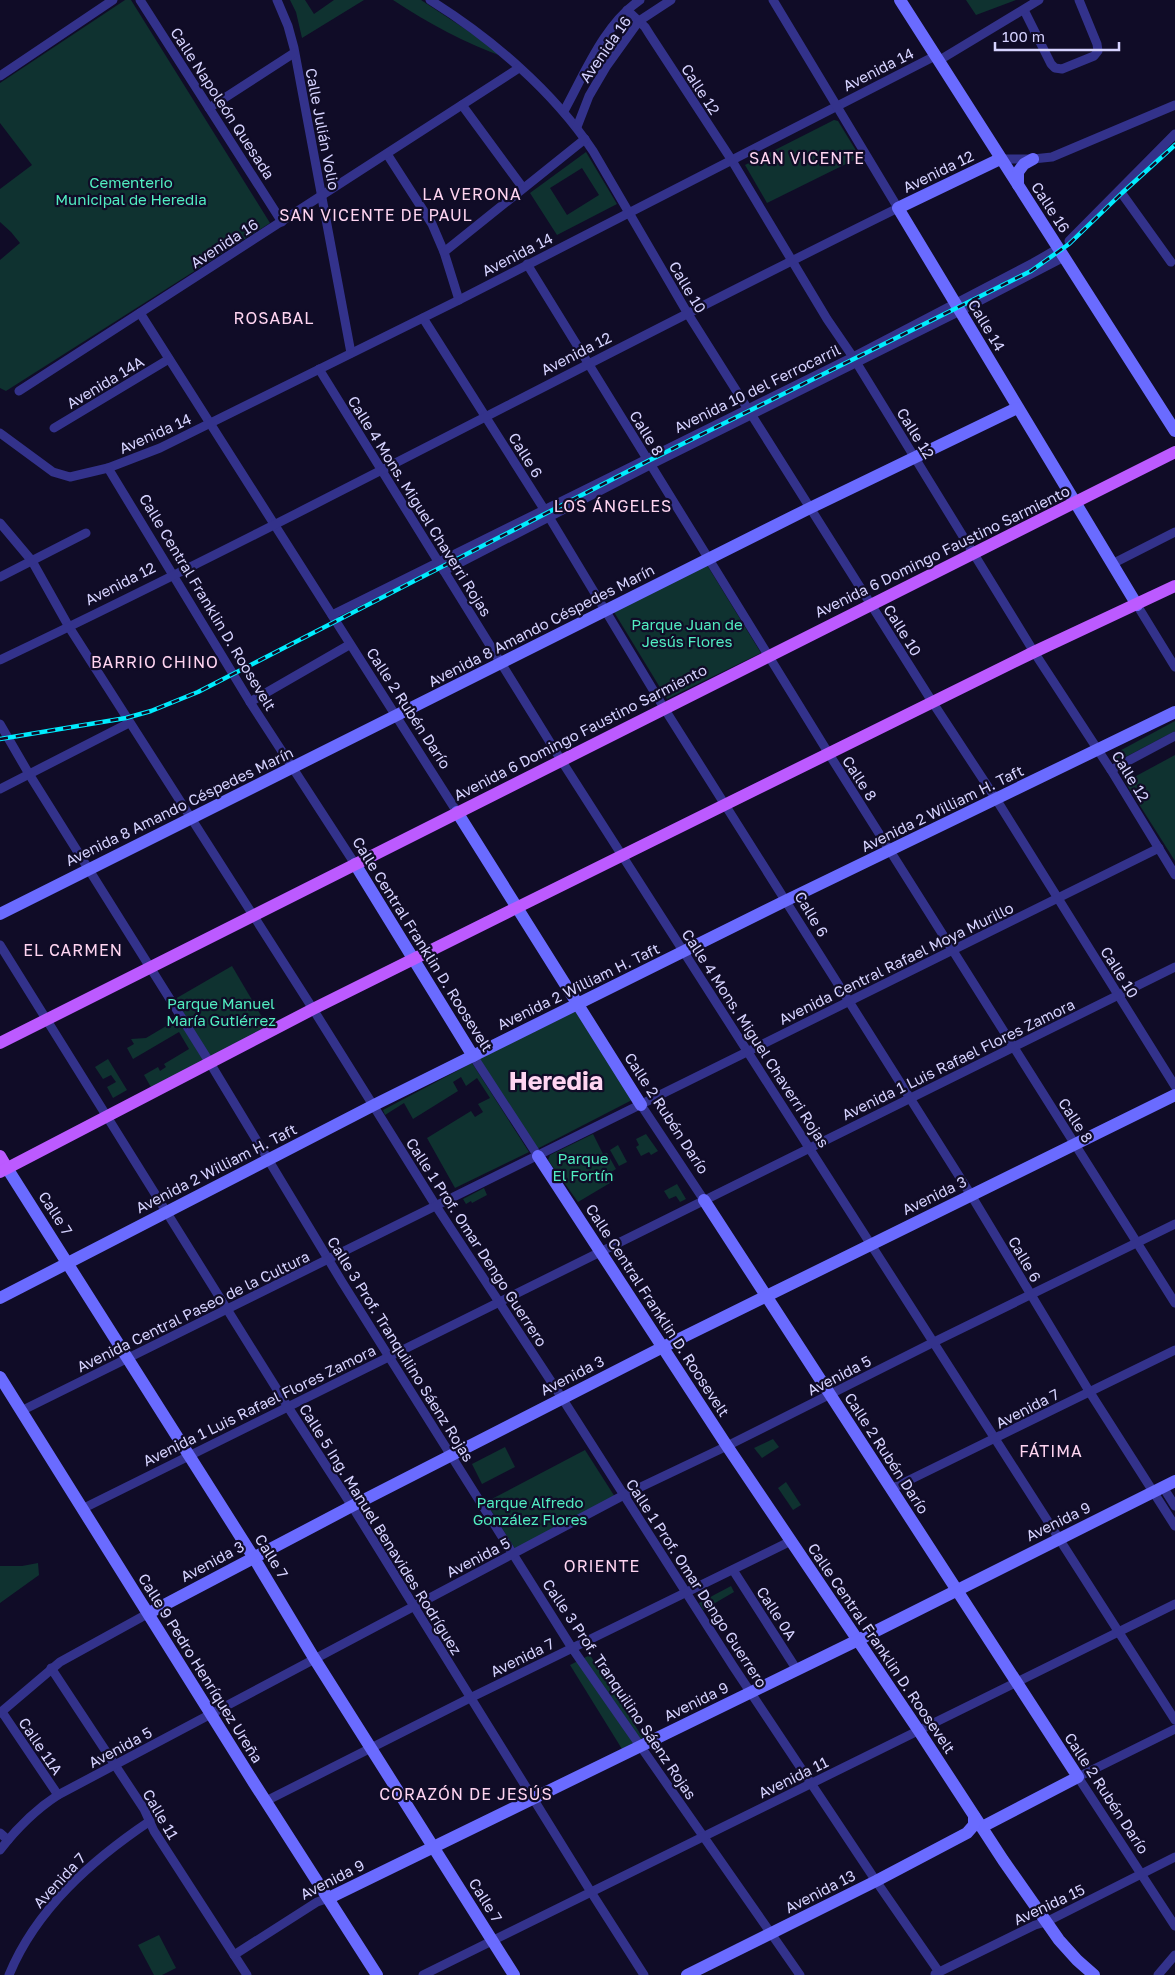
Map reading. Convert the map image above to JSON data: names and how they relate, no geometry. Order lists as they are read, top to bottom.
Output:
{
  "streets": {
    "main road": [
      "Avenida 12",
      "Calle 16",
      "Calle 14",
      "Avenida 6 Domingo Faustino Sarmiento",
      "Calle Central Franklin D. Roosevelt",
      "Avenida 8 Amando Céspedes Marín",
      "Calle 2 Rubén Darío",
      "Avenida 2 William H. Taft",
      "Avenida 3",
      "Calle 7",
      "Avenida 9",
      "Calle 9 Pedro Henríquez Ureña",
      "Avenida 13"
    ],
    "street": [
      "Avenida 16",
      "Avenida 14",
      "Calle 12",
      "Calle Napoleón Quesada",
      "Calle Julián Volio",
      "Calle 10",
      "Avenida 14A",
      "Avenida 10 del Ferrocarril",
      "Calle 8",
      "Calle 6",
      "Calle 4 Mons. Miguel Chaverri Rojas",
      "Avenida Central Rafael Moya Murillo",
      "Avenida 1 Luis Rafael Flores Zamora",
      "Calle 1 Prof. Omar Dengo Guerrero",
      "Avenida Central Paseo de la Cultura",
      "Calle 3 Prof. Tranquilino Sáenz Rojas",
      "Avenida 5",
      "Avenida 7",
      "Calle 5 Ing. Manuel Benavides Rodríguez",
      "Calle 0A",
      "Calle 11A",
      "Avenida 11",
      "Calle 11",
      "Avenida 15"
    ]
  },
  "crossings": [
    ["Avenida 16", "Calle 12"],
    ["Avenida 16", "Calle Napoleón Quesada"],
    ["Avenida 16", "Calle Julián Volio"],
    ["Avenida 16", "Calle 10"],
    ["Avenida 16", "Calle 2 Rubén Darío"],
    ["Avenida 14", "Calle 12"],
    ["Avenida 14", "Calle Julián Volio"],
    ["Avenida 14", "Calle 16"],
    ["Avenida 14", "Calle 10"],
    ["Avenida 14", "Calle 14"],
    ["Avenida 14", "Calle 8"],
    ["Avenida 14", "Calle 6"],
    ["Avenida 14", "Calle 4 Mons. Miguel Chaverri Rojas"],
    ["Avenida 14", "Calle Central Franklin D. Roosevelt"],
    ["Avenida 14", "Calle 2 Rubén Darío"],
    ["Calle 12", "Avenida 12"],
    ["Calle 12", "Avenida 10 del Ferrocarril"],
    ["Calle 12", "Avenida 6 Domingo Faustino Sarmiento"],
    ["Calle 12", "Avenida 8 Amando Céspedes Marín"],
    ["Calle 12", "Avenida 2 William H. Taft"],
    ["Calle 12", "Avenida Central Rafael Moya Murillo"],
    ["Avenida 12", "Calle 16"],
    ["Avenida 12", "Calle 10"],
    ["Avenida 12", "Calle 14"],
    ["Avenida 12", "Calle 8"],
    ["Avenida 12", "Calle 6"],
    ["Avenida 12", "Calle 4 Mons. Miguel Chaverri Rojas"],
    ["Avenida 12", "Calle Central Franklin D. Roosevelt"],
    ["Avenida 12", "Calle 2 Rubén Darío"],
    ["Avenida 12", "Calle 1 Prof. Omar Dengo Guerrero"],
    ["Calle 16", "Avenida 10 del Ferrocarril"],
    ["Calle 10", "Avenida 10 del Ferrocarril"],
    ["Calle 10", "Avenida 6 Domingo Faustino Sarmiento"],
    ["Calle 10", "Avenida 8 Amando Céspedes Marín"],
    ["Calle 10", "Avenida 2 William H. Taft"],
    ["Calle 10", "Avenida Central Rafael Moya Murillo"],
    ["Calle 10", "Avenida 1 Luis Rafael Flores Zamora"],
    ["Calle 14", "Avenida 10 del Ferrocarril"],
    ["Calle 14", "Avenida 6 Domingo Faustino Sarmiento"],
    ["Calle 14", "Avenida 8 Amando Céspedes Marín"],
    ["Avenida 14A", "Calle 2 Rubén Darío"],
    ["Avenida 10 del Ferrocarril", "Calle 8"],
    ["Avenida 10 del Ferrocarril", "Calle 6"],
    ["Avenida 10 del Ferrocarril", "Calle 4 Mons. Miguel Chaverri Rojas"],
    ["Avenida 10 del Ferrocarril", "Calle 2 Rubén Darío"],
    ["Calle 8", "Avenida 6 Domingo Faustino Sarmiento"],
    ["Calle 8", "Avenida 8 Amando Céspedes Marín"],
    ["Calle 8", "Avenida 2 William H. Taft"],
    ["Calle 8", "Avenida Central Rafael Moya Murillo"],
    ["Calle 8", "Avenida 1 Luis Rafael Flores Zamora"],
    ["Calle 8", "Avenida 3"],
    ["Calle 8", "Avenida 5"],
    ["Calle 6", "Avenida 6 Domingo Faustino Sarmiento"],
    ["Calle 6", "Avenida 8 Amando Céspedes Marín"],
    ["Calle 6", "Avenida 2 William H. Taft"],
    ["Calle 6", "Avenida Central Rafael Moya Murillo"],
    ["Calle 6", "Avenida 1 Luis Rafael Flores Zamora"],
    ["Calle 6", "Avenida 3"],
    ["Calle 6", "Avenida 5"],
    ["Calle 6", "Avenida 7"],
    ["Calle 6", "Avenida 9"],
    ["Calle 4 Mons. Miguel Chaverri Rojas", "Avenida 6 Domingo Faustino Sarmiento"],
    ["Calle 4 Mons. Miguel Chaverri Rojas", "Avenida 8 Amando Céspedes Marín"],
    ["Calle 4 Mons. Miguel Chaverri Rojas", "Avenida 2 William H. Taft"],
    ["Calle 4 Mons. Miguel Chaverri Rojas", "Avenida Central Rafael Moya Murillo"],
    ["Calle 4 Mons. Miguel Chaverri Rojas", "Avenida 1 Luis Rafael Flores Zamora"],
    ["Calle 4 Mons. Miguel Chaverri Rojas", "Avenida 3"],
    ["Calle 4 Mons. Miguel Chaverri Rojas", "Avenida 5"],
    ["Calle 4 Mons. Miguel Chaverri Rojas", "Avenida 7"],
    ["Calle 4 Mons. Miguel Chaverri Rojas", "Avenida 9"],
    ["Calle 4 Mons. Miguel Chaverri Rojas", "Avenida 11"],
    ["Avenida 6 Domingo Faustino Sarmiento", "Calle Central Franklin D. Roosevelt"],
    ["Avenida 6 Domingo Faustino Sarmiento", "Calle 2 Rubén Darío"],
    ["Avenida 6 Domingo Faustino Sarmiento", "Calle 1 Prof. Omar Dengo Guerrero"],
    ["Avenida 6 Domingo Faustino Sarmiento", "Calle 3 Prof. Tranquilino Sáenz Rojas"],
    ["Avenida 6 Domingo Faustino Sarmiento", "Calle 5 Ing. Manuel Benavides Rodríguez"],
    ["Calle Central Franklin D. Roosevelt", "Avenida 8 Amando Céspedes Marín"],
    ["Calle Central Franklin D. Roosevelt", "Avenida 2 William H. Taft"],
    ["Calle Central Franklin D. Roosevelt", "Avenida Central Rafael Moya Murillo"],
    ["Calle Central Franklin D. Roosevelt", "Avenida 1 Luis Rafael Flores Zamora"],
    ["Calle Central Franklin D. Roosevelt", "Avenida 3"],
    ["Calle Central Franklin D. Roosevelt", "Avenida Central Paseo de la Cultura"],
    ["Calle Central Franklin D. Roosevelt", "Avenida 5"],
    ["Calle Central Franklin D. Roosevelt", "Avenida 7"],
    ["Calle Central Franklin D. Roosevelt", "Avenida 9"],
    ["Calle Central Franklin D. Roosevelt", "Avenida 11"],
    ["Calle Central Franklin D. Roosevelt", "Avenida 15"],
    ["Avenida 8 Amando Céspedes Marín", "Calle 2 Rubén Darío"],
    ["Avenida 8 Amando Céspedes Marín", "Calle 1 Prof. Omar Dengo Guerrero"],
    ["Avenida 8 Amando Céspedes Marín", "Calle 3 Prof. Tranquilino Sáenz Rojas"],
    ["Calle 2 Rubén Darío", "Avenida 2 William H. Taft"],
    ["Calle 2 Rubén Darío", "Avenida Central Rafael Moya Murillo"],
    ["Calle 2 Rubén Darío", "Avenida 1 Luis Rafael Flores Zamora"],
    ["Calle 2 Rubén Darío", "Avenida 3"],
    ["Calle 2 Rubén Darío", "Avenida 5"],
    ["Calle 2 Rubén Darío", "Avenida 7"],
    ["Calle 2 Rubén Darío", "Avenida 9"],
    ["Calle 2 Rubén Darío", "Avenida 11"],
    ["Calle 2 Rubén Darío", "Avenida 15"],
    ["Avenida 2 William H. Taft", "Calle 7"],
    ["Avenida 2 William H. Taft", "Calle 1 Prof. Omar Dengo Guerrero"],
    ["Avenida 2 William H. Taft", "Calle 3 Prof. Tranquilino Sáenz Rojas"],
    ["Avenida 2 William H. Taft", "Calle 5 Ing. Manuel Benavides Rodríguez"],
    ["Avenida Central Rafael Moya Murillo", "Avenida Central Paseo de la Cultura"],
    ["Avenida 1 Luis Rafael Flores Zamora", "Calle 7"],
    ["Avenida 1 Luis Rafael Flores Zamora", "Calle 1 Prof. Omar Dengo Guerrero"],
    ["Avenida 1 Luis Rafael Flores Zamora", "Calle 3 Prof. Tranquilino Sáenz Rojas"],
    ["Avenida 1 Luis Rafael Flores Zamora", "Calle 5 Ing. Manuel Benavides Rodríguez"],
    ["Avenida 1 Luis Rafael Flores Zamora", "Calle 9 Pedro Henríquez Ureña"],
    ["Avenida 3", "Calle 7"],
    ["Avenida 3", "Calle 1 Prof. Omar Dengo Guerrero"],
    ["Avenida 3", "Calle 3 Prof. Tranquilino Sáenz Rojas"],
    ["Avenida 3", "Calle 5 Ing. Manuel Benavides Rodríguez"],
    ["Avenida 3", "Calle 9 Pedro Henríquez Ureña"],
    ["Avenida 3", "Calle 11A"],
    ["Avenida 3", "Calle 11"],
    ["Calle 7", "Avenida Central Paseo de la Cultura"],
    ["Calle 7", "Avenida 5"],
    ["Calle 7", "Avenida 7"],
    ["Calle 7", "Avenida 9"],
    ["Calle 7", "Avenida 11"],
    ["Calle 1 Prof. Omar Dengo Guerrero", "Avenida Central Paseo de la Cultura"],
    ["Calle 1 Prof. Omar Dengo Guerrero", "Avenida 5"],
    ["Calle 1 Prof. Omar Dengo Guerrero", "Avenida 7"],
    ["Calle 1 Prof. Omar Dengo Guerrero", "Avenida 9"],
    ["Calle 1 Prof. Omar Dengo Guerrero", "Avenida 11"],
    ["Calle 1 Prof. Omar Dengo Guerrero", "Avenida 13"],
    ["Calle 1 Prof. Omar Dengo Guerrero", "Avenida 15"],
    ["Avenida Central Paseo de la Cultura", "Calle 3 Prof. Tranquilino Sáenz Rojas"],
    ["Avenida Central Paseo de la Cultura", "Calle 5 Ing. Manuel Benavides Rodríguez"],
    ["Avenida Central Paseo de la Cultura", "Calle 9 Pedro Henríquez Ureña"],
    ["Calle 3 Prof. Tranquilino Sáenz Rojas", "Avenida 5"],
    ["Calle 3 Prof. Tranquilino Sáenz Rojas", "Avenida 7"],
    ["Calle 3 Prof. Tranquilino Sáenz Rojas", "Avenida 9"],
    ["Calle 3 Prof. Tranquilino Sáenz Rojas", "Avenida 11"],
    ["Calle 3 Prof. Tranquilino Sáenz Rojas", "Avenida 13"],
    ["Avenida 5", "Calle 5 Ing. Manuel Benavides Rodríguez"],
    ["Avenida 5", "Calle 9 Pedro Henríquez Ureña"],
    ["Avenida 5", "Calle 11A"],
    ["Avenida 5", "Calle 11"],
    ["Avenida 7", "Calle 5 Ing. Manuel Benavides Rodríguez"],
    ["Avenida 7", "Calle 0A"],
    ["Avenida 7", "Calle 9 Pedro Henríquez Ureña"],
    ["Avenida 7", "Calle 11"],
    ["Avenida 9", "Calle 5 Ing. Manuel Benavides Rodríguez"],
    ["Avenida 9", "Calle 0A"],
    ["Avenida 9", "Calle 9 Pedro Henríquez Ureña"],
    ["Avenida 9", "Calle 11"],
    ["Calle 5 Ing. Manuel Benavides Rodríguez", "Avenida 11"]
  ],
  "districts": [
    "SAN VICENTE",
    "LA VERONA",
    "SAN VICENTE DE PAUL",
    "ROSABAL",
    "LOS ÁNGELES",
    "BARRIO CHINO",
    "EL CARMEN",
    "Heredia",
    "FÁTIMA",
    "ORIENTE",
    "CORAZÓN DE JESÚS"
  ],
  "parks": [
    "Cementerio Municipal de Heredia",
    "Parque Juan de Jesús Flores",
    "Parque Manuel María Gutiérrez",
    "Parque El Fortín",
    "Parque Alfredo González Flores"
  ],
  "scale_bar": "100 m"
}
